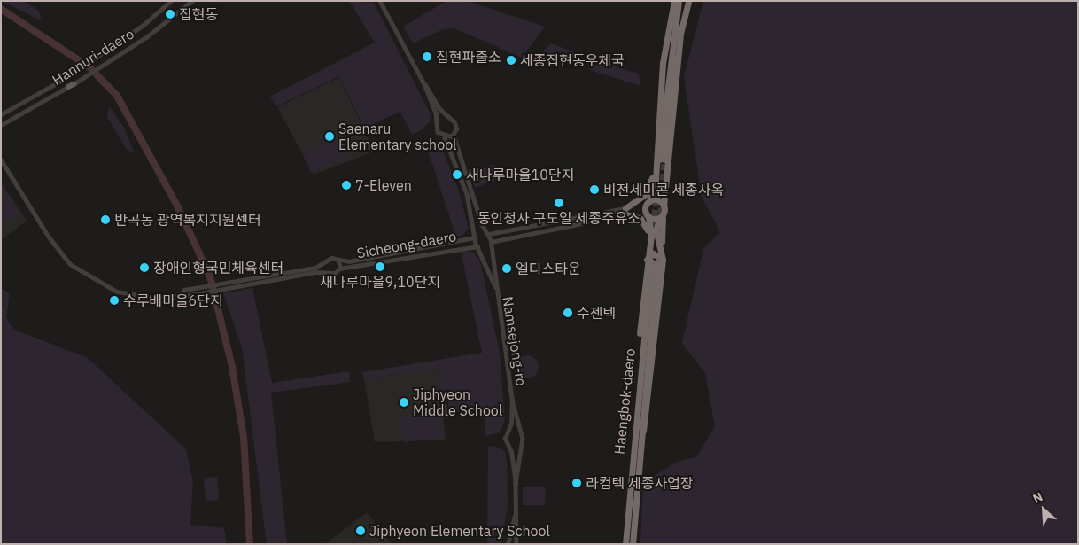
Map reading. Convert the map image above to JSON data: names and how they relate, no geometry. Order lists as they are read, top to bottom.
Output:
{
  "streets": {
    "highway": ["Haengbok-daero"],
    "main road": ["Hannuri-daero"],
    "street": ["Sicheong-daero", "Namsejong-ro"]
  },
  "crossings": [
    ["Sicheong-daero", "Namsejong-ro"]
  ],
  "places": [
    "집현동",
    "집현파출소",
    "세종집현동우체국",
    "Saenaru Elementary school",
    "새나루마을10단지",
    "7-Eleven",
    "비전세미콘 세종사옥",
    "동인청사 구도일 세종주유소",
    "반곡동 광역복지지원센터",
    "새나루마을9,10단지",
    "장애인형국민체육센터",
    "엘디스타운",
    "수루배마을6단지",
    "수젠텍",
    "Jiphyeon Middle School",
    "라컴텍 세종사업장",
    "Jiphyeon Elementary School"
  ],
  "north": "top left"
}
